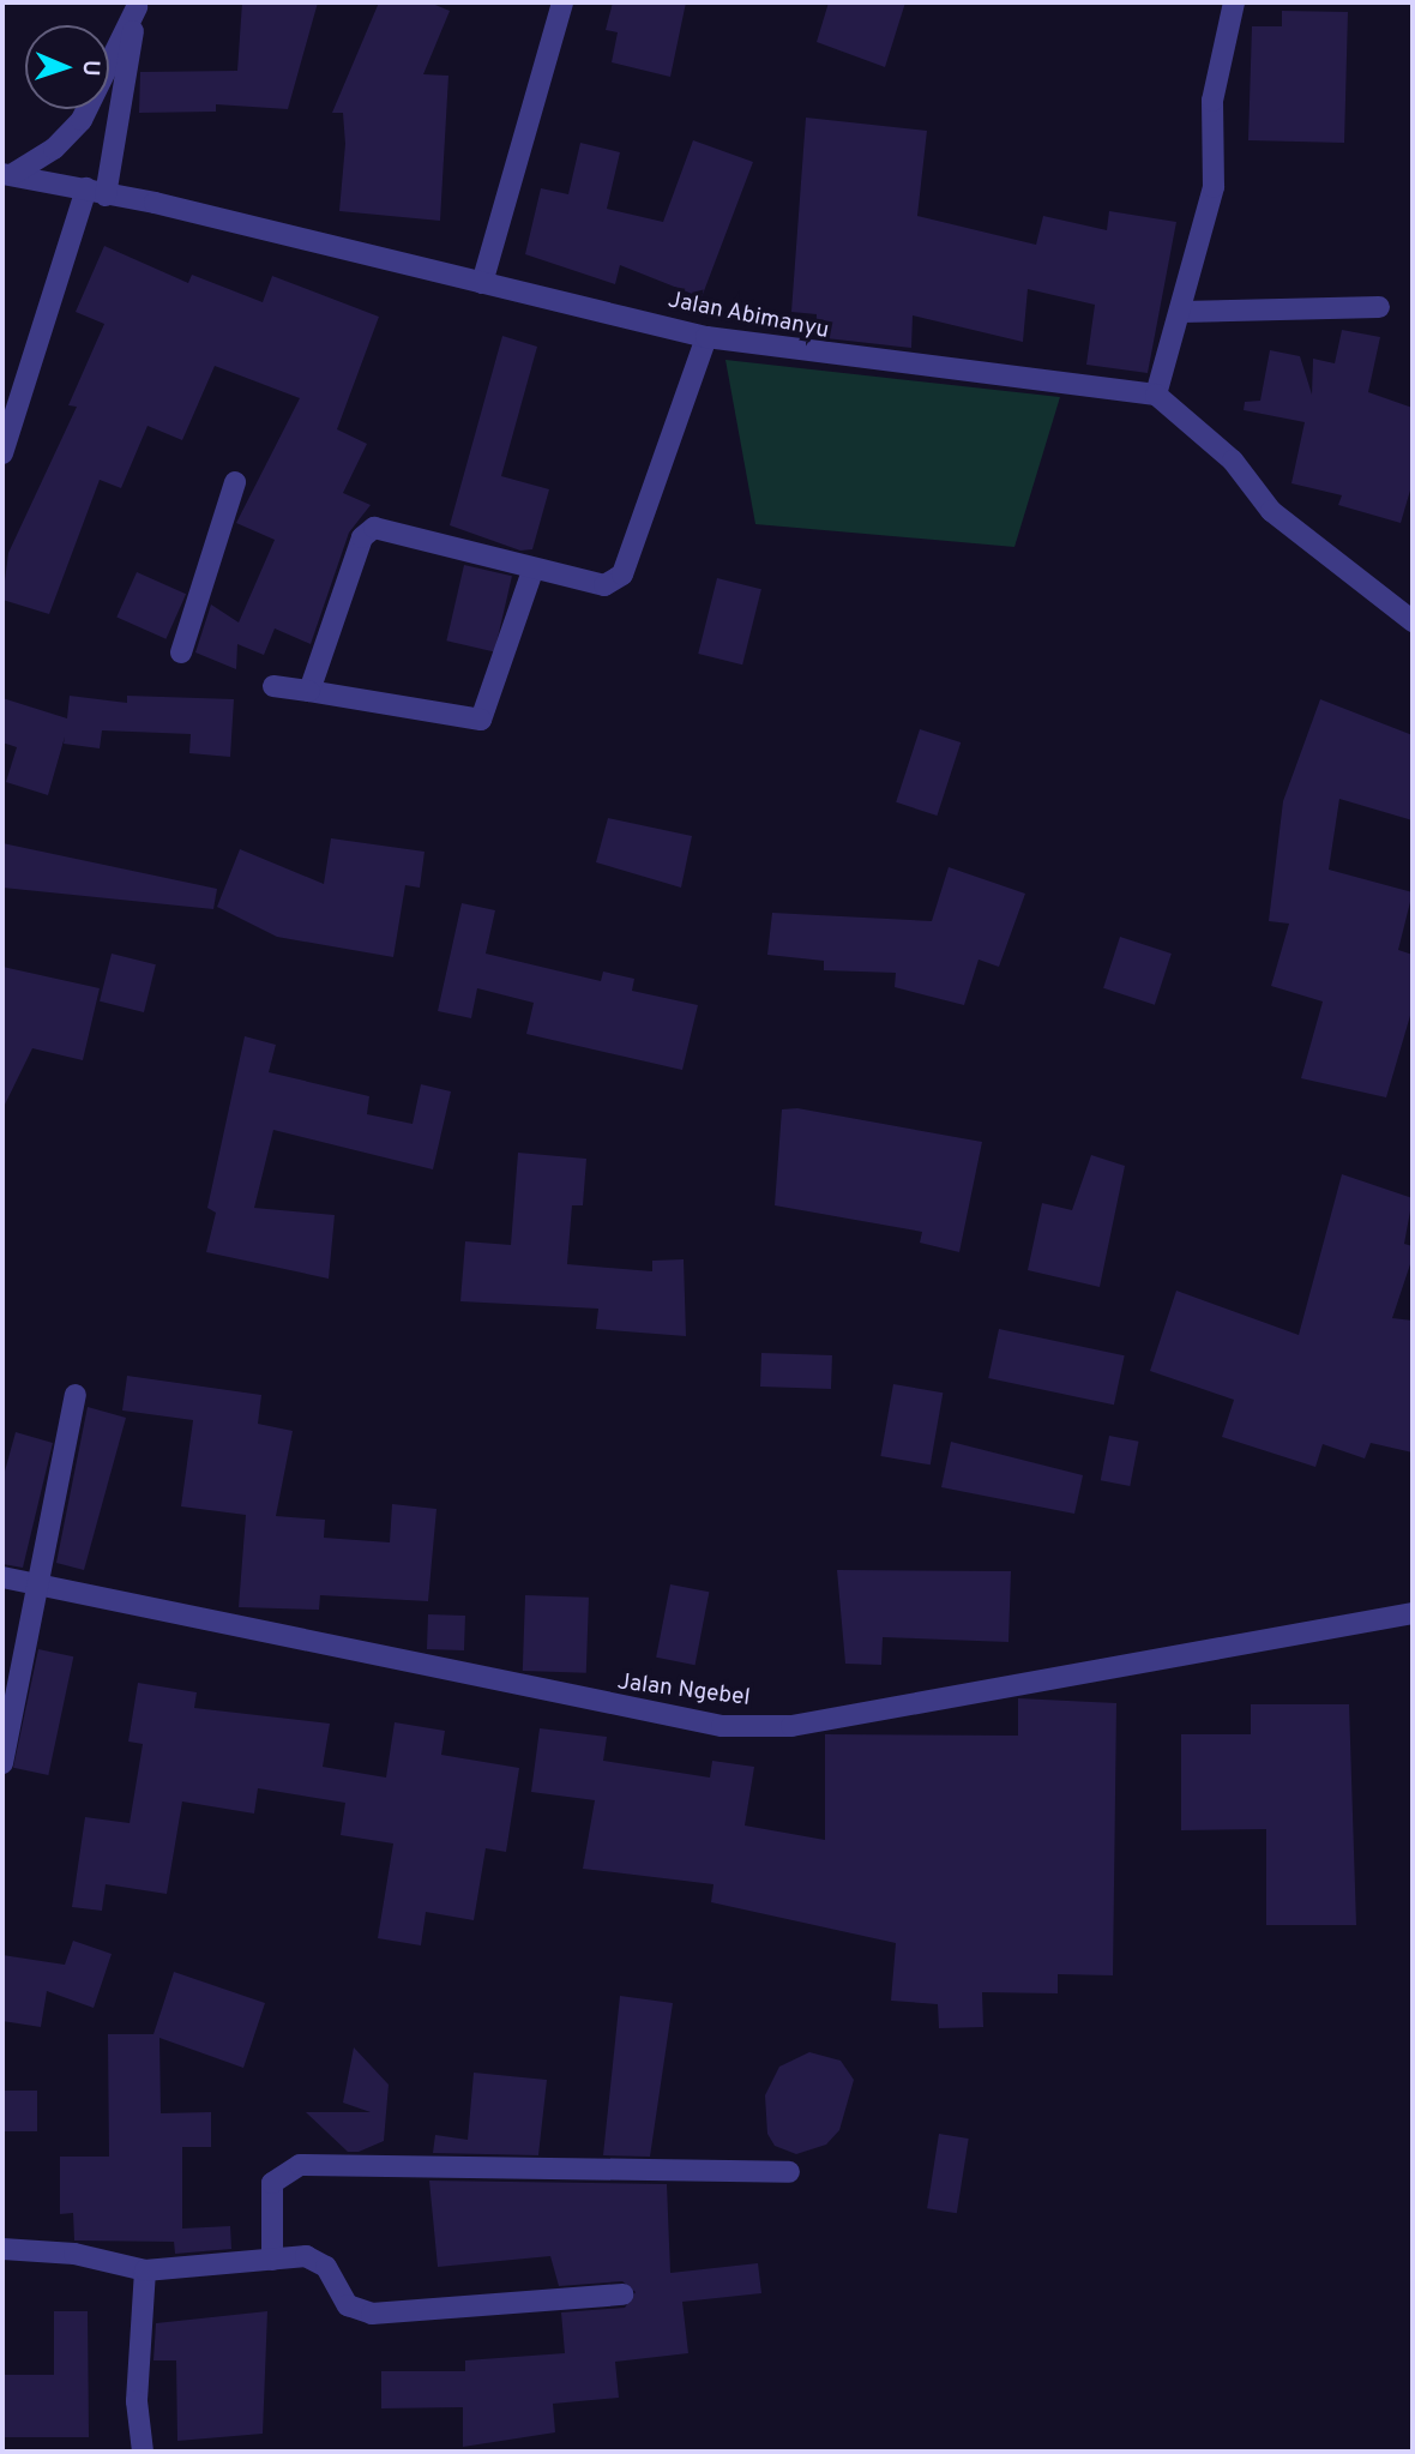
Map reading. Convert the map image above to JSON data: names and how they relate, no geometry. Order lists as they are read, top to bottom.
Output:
{
  "streets": {
    "street": ["Jalan Abimanyu", "Jalan Ngebel"]
  },
  "north": "right"
}
